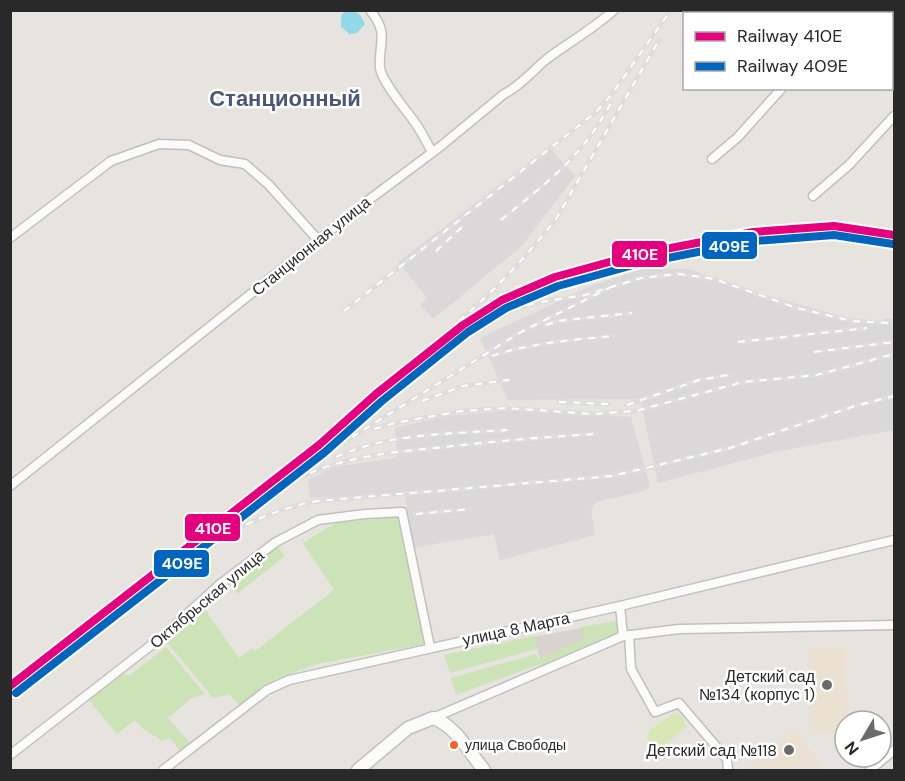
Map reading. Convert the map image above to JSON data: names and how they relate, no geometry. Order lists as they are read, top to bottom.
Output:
{
  "streets": {
    "street": ["Станционная улица", "Октябрьская улица", "улица 8 Марта"]
  },
  "crossings": [
    ["Октябрьская улица", "улица 8 Марта"]
  ],
  "districts": ["Станционный"],
  "places": ["Детский сад №134 (корпус 1)", "улица Свободы", "Детский сад №118"],
  "lines": ["rail line 410E", "rail line 409E"],
  "legend": ["Railway 410E", "Railway 409E"],
  "north": "bottom left"
}
